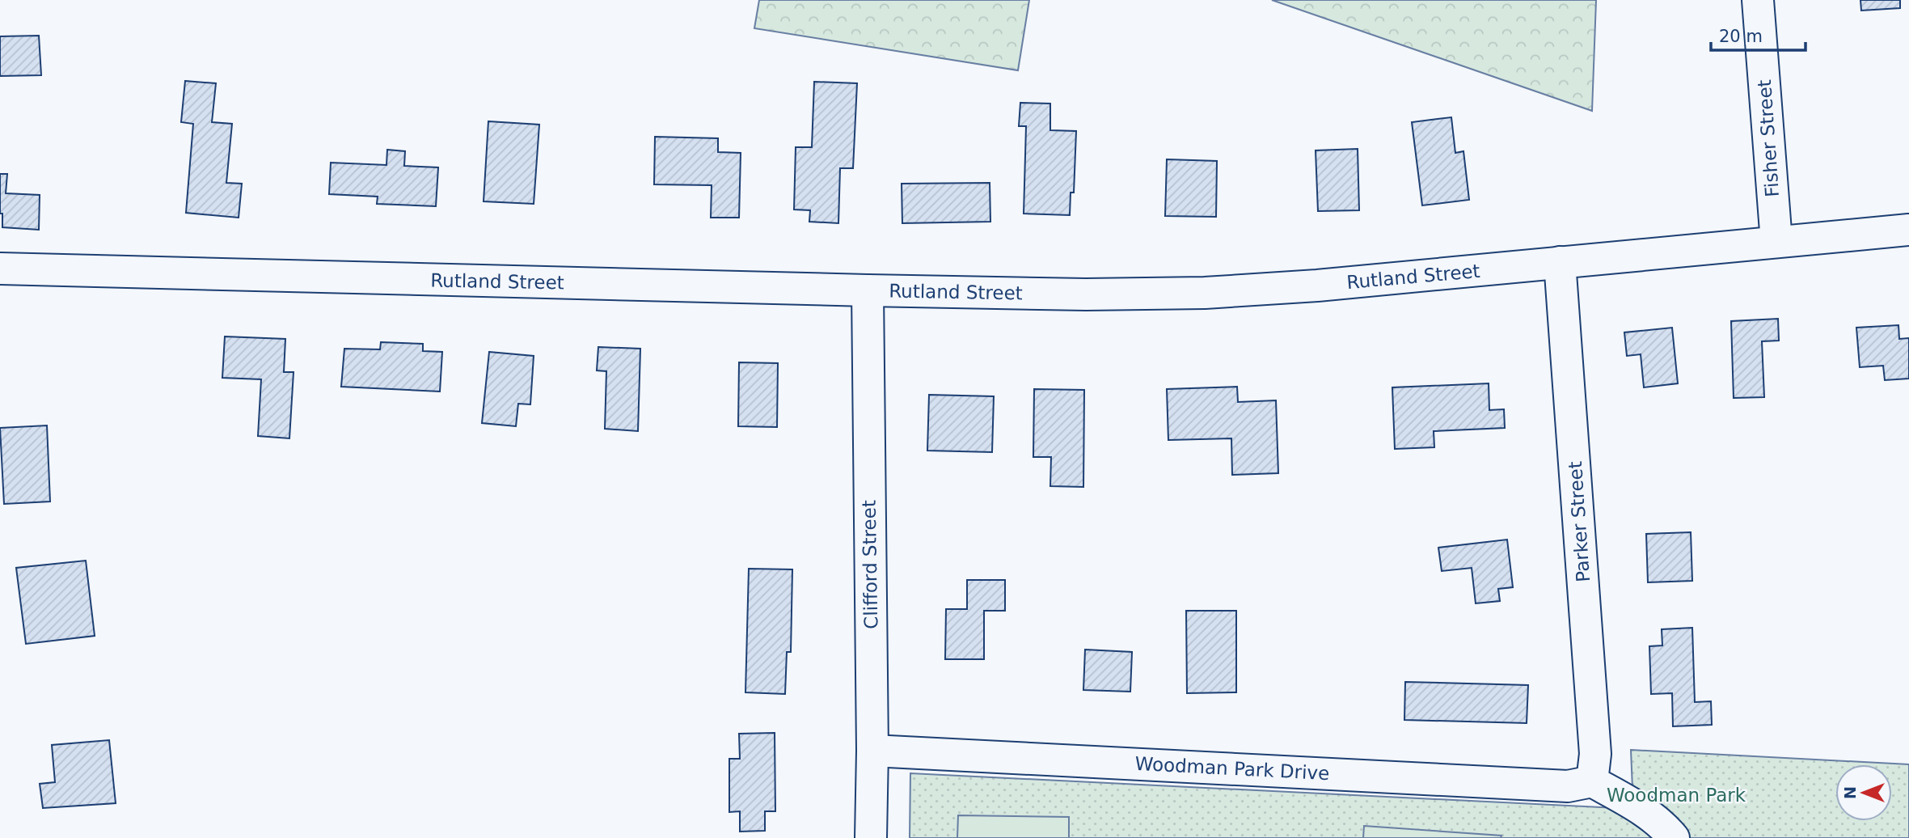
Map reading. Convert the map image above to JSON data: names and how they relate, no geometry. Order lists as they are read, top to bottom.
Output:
{
  "streets": {
    "street": [
      "Fisher Street",
      "Rutland Street",
      "Parker Street",
      "Clifford Street",
      "Woodman Park Drive"
    ]
  },
  "crossings": [
    ["Fisher Street", "Rutland Street"],
    ["Rutland Street", "Parker Street"],
    ["Rutland Street", "Clifford Street"],
    ["Parker Street", "Woodman Park Drive"],
    ["Clifford Street", "Woodman Park Drive"]
  ],
  "parks": ["Woodman Park"],
  "scale_bar": "20 m",
  "north": "left"
}
